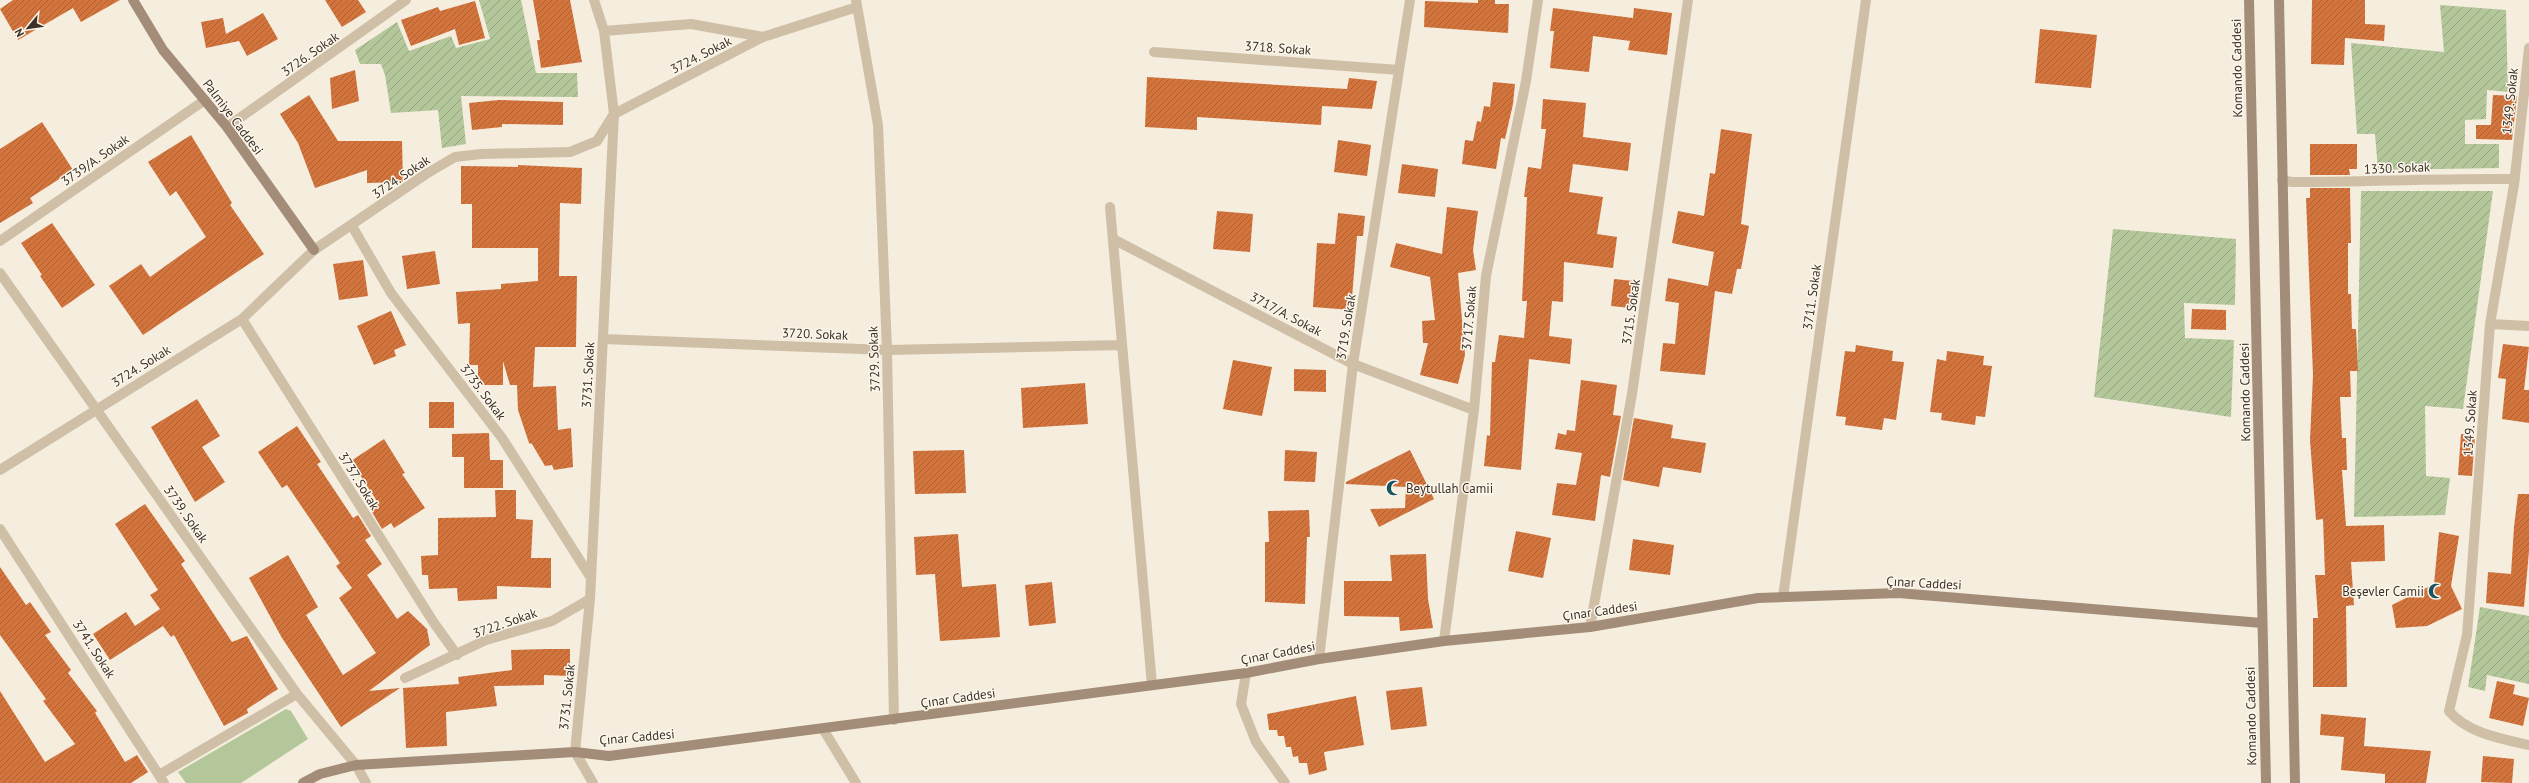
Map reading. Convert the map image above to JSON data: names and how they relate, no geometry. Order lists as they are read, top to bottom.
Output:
{
  "streets": {
    "street": [
      "3718. Sokak",
      "3726. Sokak",
      "3724. Sokak",
      "Komando Caddesi",
      "1349. Sokak",
      "Palmiye Caddesi",
      "3739/A. Sokak",
      "1330. Sokak",
      "3711. Sokak",
      "3715. Sokak",
      "3717/A. Sokak",
      "3717. Sokak",
      "3719. Sokak",
      "3720. Sokak",
      "3729. Sokak",
      "3731. Sokak",
      "3735. Sokak",
      "3737. Sokak",
      "3739. Sokak",
      "Çınar Caddesi",
      "3722. Sokak",
      "3741. Sokak"
    ]
  },
  "crossings": [
    ["3718. Sokak", "3719. Sokak"],
    ["3726. Sokak", "Palmiye Caddesi"],
    ["3724. Sokak", "Palmiye Caddesi"],
    ["3724. Sokak", "3729. Sokak"],
    ["3724. Sokak", "3731. Sokak"],
    ["3724. Sokak", "3735. Sokak"],
    ["3724. Sokak", "3737. Sokak"],
    ["3724. Sokak", "3739. Sokak"],
    ["Komando Caddesi", "Çınar Caddesi"],
    ["1349. Sokak", "1330. Sokak"],
    ["Palmiye Caddesi", "3739/A. Sokak"],
    ["3711. Sokak", "Çınar Caddesi"],
    ["3715. Sokak", "Çınar Caddesi"],
    ["3717/A. Sokak", "3717. Sokak"],
    ["3717/A. Sokak", "3719. Sokak"],
    ["3717. Sokak", "Çınar Caddesi"],
    ["3719. Sokak", "Çınar Caddesi"],
    ["3720. Sokak", "3729. Sokak"],
    ["3720. Sokak", "3731. Sokak"],
    ["3729. Sokak", "Çınar Caddesi"],
    ["3731. Sokak", "3735. Sokak"],
    ["3731. Sokak", "Çınar Caddesi"],
    ["3731. Sokak", "3722. Sokak"],
    ["3737. Sokak", "3722. Sokak"],
    ["3739. Sokak", "Çınar Caddesi"]
  ],
  "places": {
    "mosque": ["Beytullah Camii", "Beşevler Camii"]
  },
  "north": "bottom left"
}
